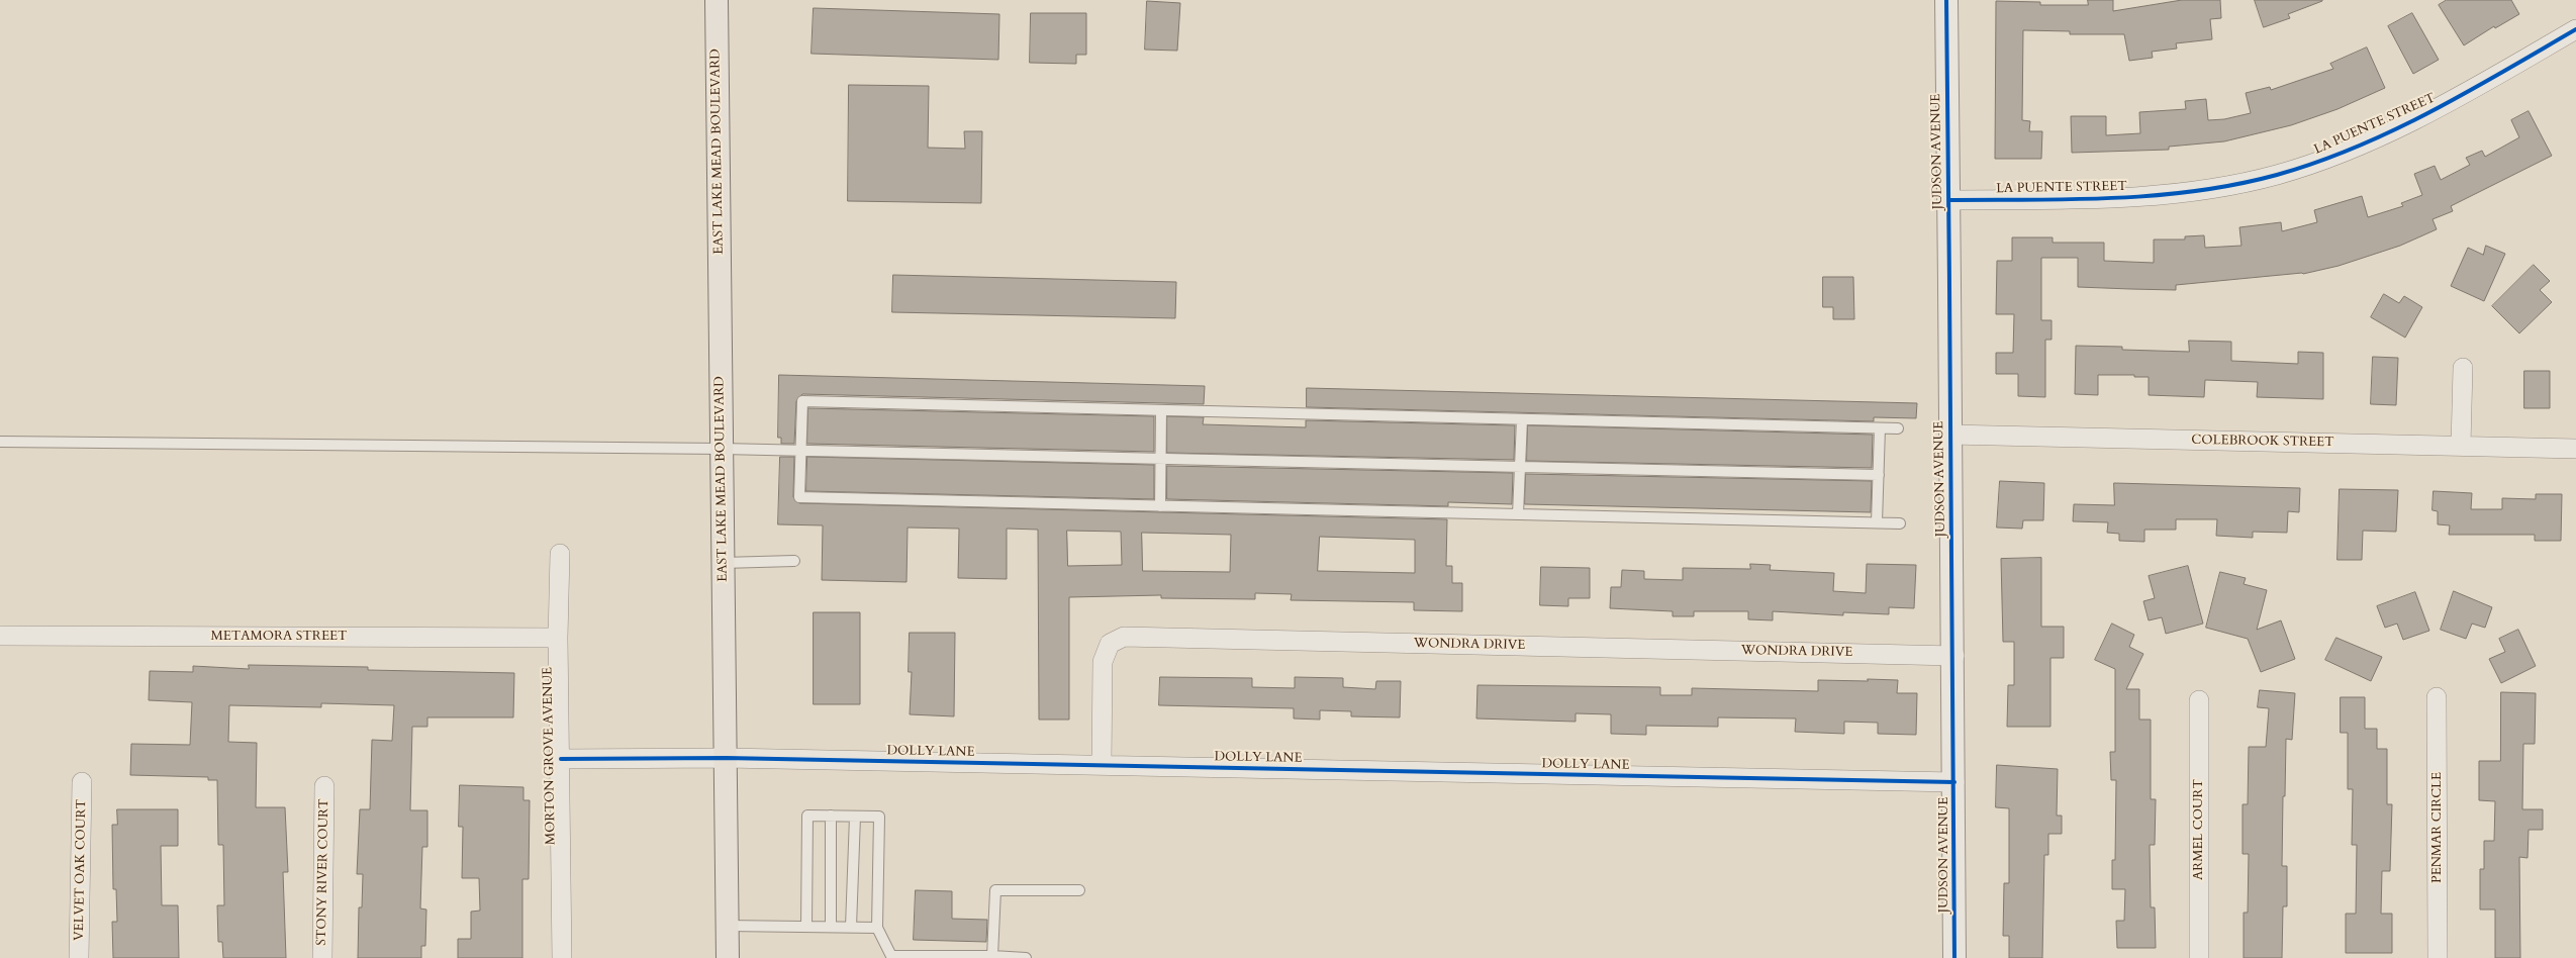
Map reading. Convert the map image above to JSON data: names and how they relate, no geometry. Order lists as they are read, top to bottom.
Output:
{
  "streets": {
    "main road": ["EAST LAKE MEAD BOULEVARD"],
    "street": [
      "LA PUENTE STREET",
      "JUDSON AVENUE",
      "COLEBROOK STREET",
      "METAMORA STREET",
      "WONDRA DRIVE",
      "DOLLY LANE",
      "MORTON GROVE AVENUE",
      "PENMAR CIRCLE",
      "ARMEL COURT",
      "VELVET OAK COURT",
      "STONY RIVER COURT"
    ]
  },
  "crossings": [
    ["LA PUENTE STREET", "JUDSON AVENUE"],
    ["EAST LAKE MEAD BOULEVARD", "DOLLY LANE"],
    ["JUDSON AVENUE", "COLEBROOK STREET"],
    ["JUDSON AVENUE", "WONDRA DRIVE"],
    ["JUDSON AVENUE", "DOLLY LANE"],
    ["METAMORA STREET", "MORTON GROVE AVENUE"],
    ["WONDRA DRIVE", "DOLLY LANE"],
    ["DOLLY LANE", "MORTON GROVE AVENUE"]
  ]
}
